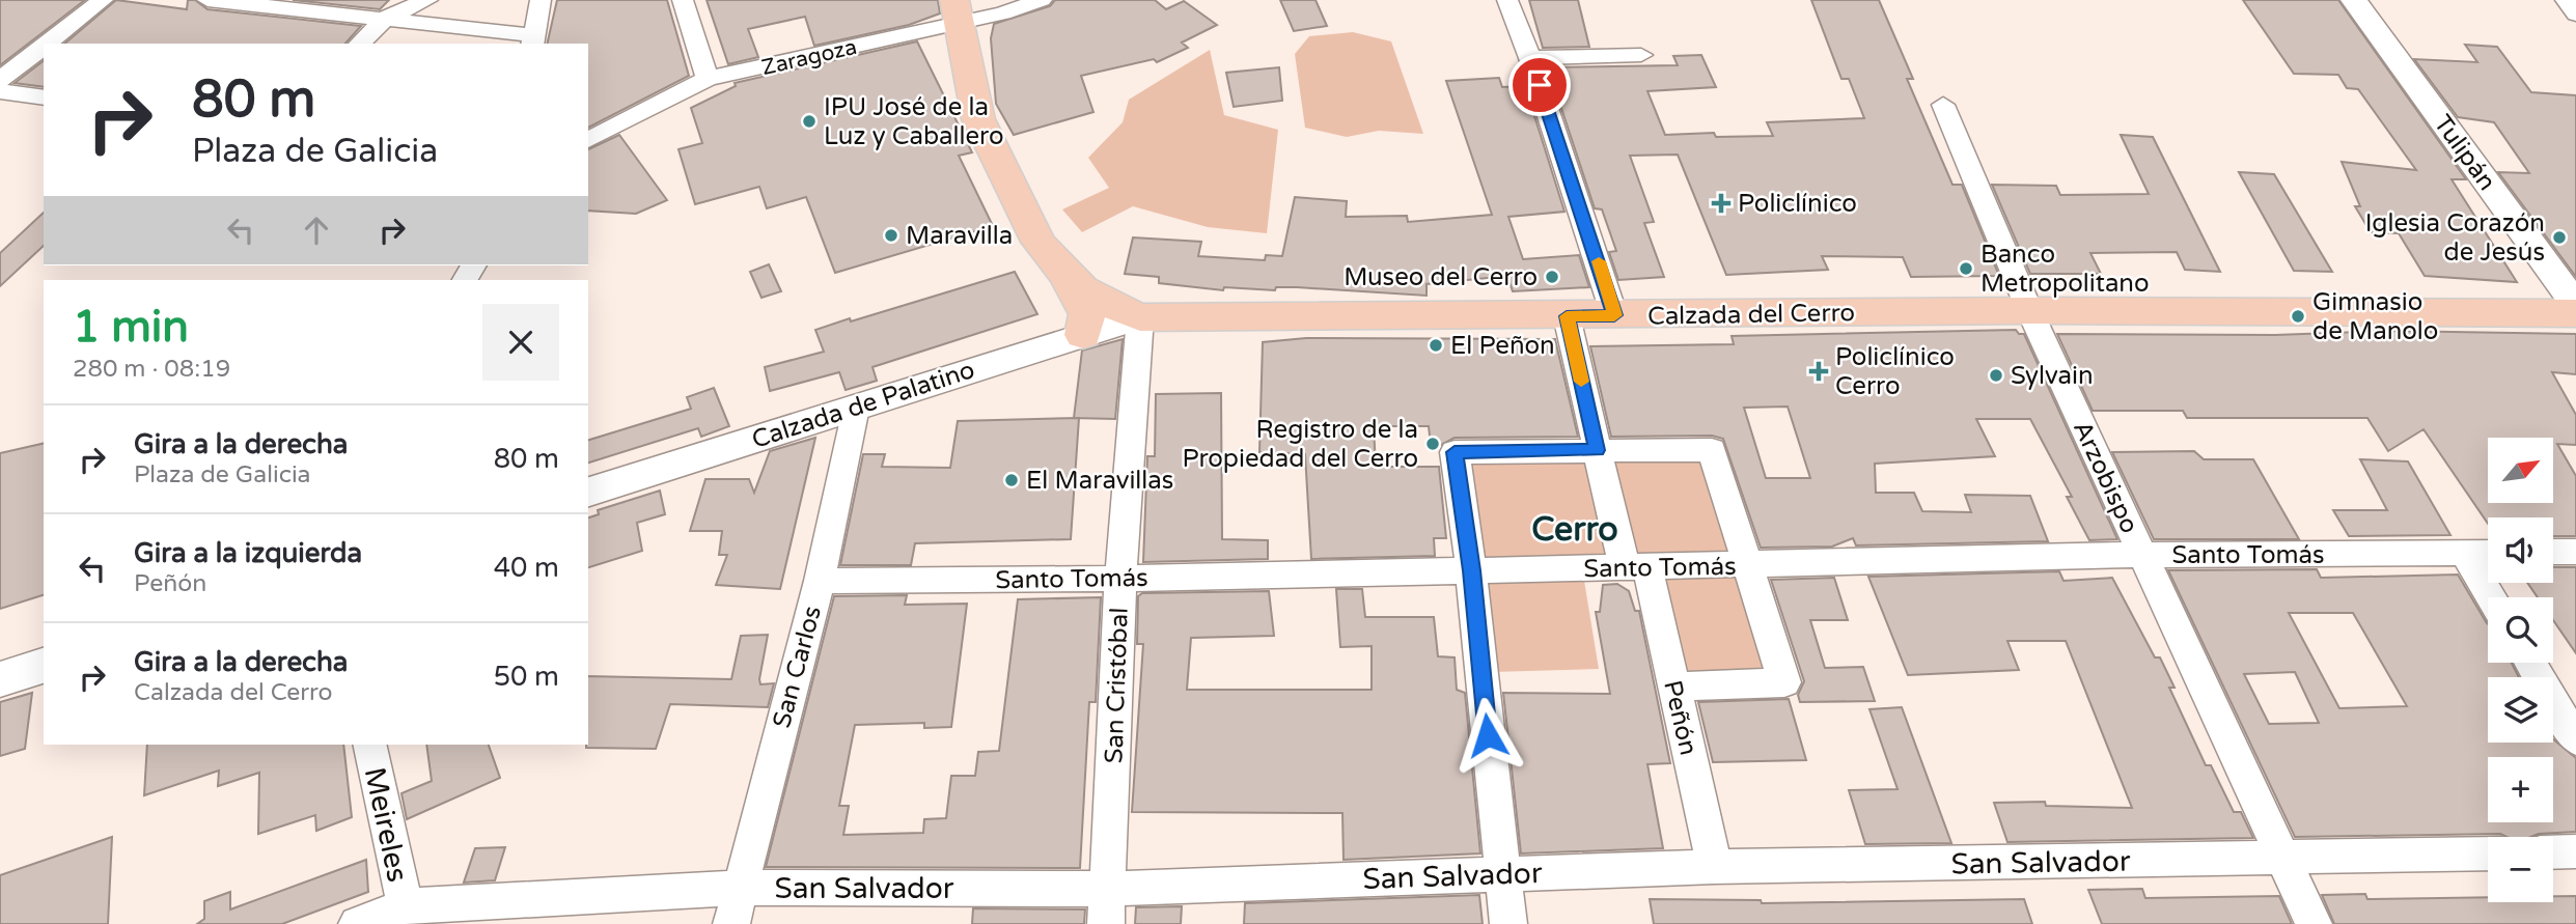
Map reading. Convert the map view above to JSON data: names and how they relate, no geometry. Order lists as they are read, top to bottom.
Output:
{
  "streets": {
    "main road": ["Calzada del Cerro"],
    "street": [
      "Zaragoza",
      "Tulipán",
      "Calzada de Palatino",
      "Arzobispo",
      "Santo Tomás",
      "San Carlos",
      "San Cristóbal",
      "Peñón",
      "Meireles",
      "San Salvador"
    ]
  },
  "crossings": [
    ["Zaragoza", "Calzada del Cerro"],
    ["Calzada del Cerro", "Calzada de Palatino"],
    ["Calzada del Cerro", "Arzobispo"],
    ["Calzada del Cerro", "San Cristóbal"],
    ["Calzada del Cerro", "Peñón"],
    ["Calzada de Palatino", "San Carlos"],
    ["Calzada de Palatino", "San Cristóbal"],
    ["Arzobispo", "Santo Tomás"],
    ["Arzobispo", "San Salvador"],
    ["Santo Tomás", "San Carlos"],
    ["Santo Tomás", "San Cristóbal"],
    ["Santo Tomás", "Peñón"],
    ["San Carlos", "San Salvador"],
    ["San Cristóbal", "San Salvador"],
    ["Peñón", "San Salvador"],
    ["Meireles", "San Salvador"]
  ],
  "districts": ["Cerro"],
  "places": {
    "other": [
      "IPU José de la Luz y Caballero",
      "Maravilla",
      "Iglesia Corazón de Jesús",
      "Banco Metropolitano",
      "Museo del Cerro",
      "Gimnasio de Manolo",
      "El Peñon",
      "Sylvain",
      "Registro de la Propiedad del Cerro",
      "El Maravillas"
    ],
    "health": ["Policlínico", "Policlínico Cerro"]
  },
  "north": "top right",
  "page": {
    "turn": ["80 m", "Plaza de Galicia"],
    "heading": ["1 min", "280 m · 08:19"],
    "list": [
      {
        "name": "Gira a la derecha",
        "note": "Plaza de Galicia",
        "value": "80 m"
      },
      {
        "name": "Gira a la izquierda",
        "note": "Peñón",
        "value": "40 m"
      },
      {
        "name": "Gira a la derecha",
        "note": "Calzada del Cerro",
        "value": "50 m"
      }
    ],
    "map_buttons": ["+", "−"]
  }
}
